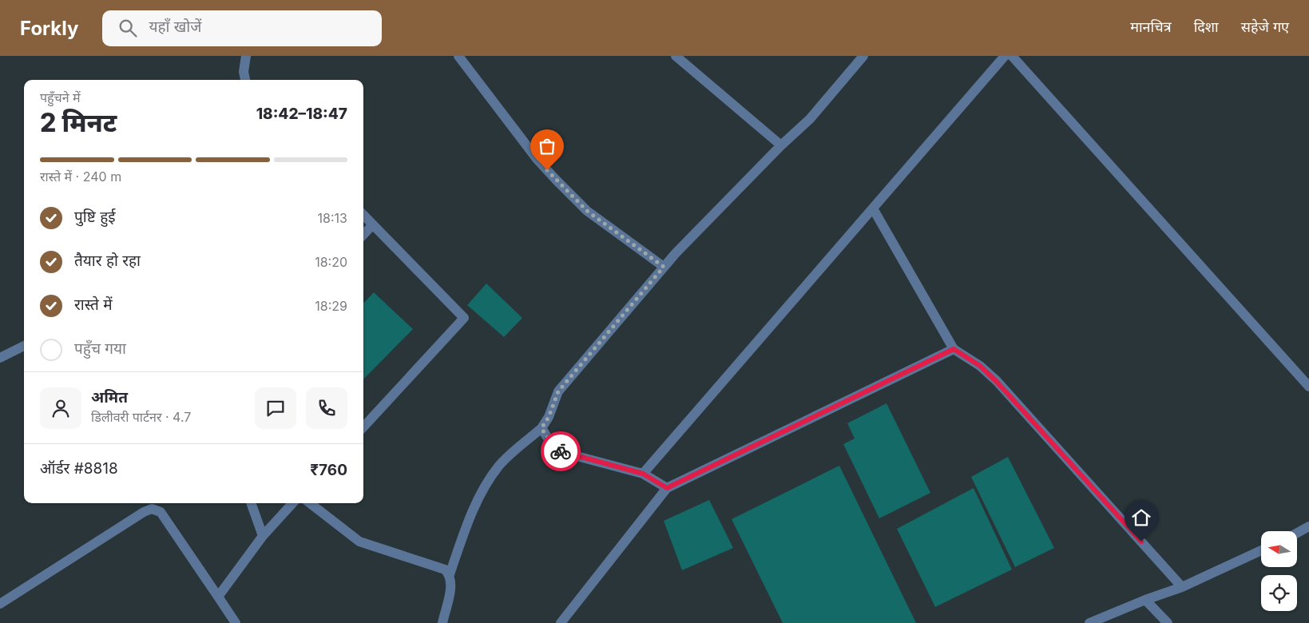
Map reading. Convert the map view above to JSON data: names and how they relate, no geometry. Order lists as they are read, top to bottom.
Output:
{
  "north": "left",
  "page": {
    "header": "Forkly",
    "search": "यहाँ खोजें",
    "nav": ["मानचित्र", "दिशा", "सहेजे गए"],
    "heading": ["2 मिनट", "पहुँचने में", "18:42–18:47"],
    "panel": [
      "अमित",
      "डिलीवरी पार्टनर · 4.7",
      "ऑर्डर #8818",
      "₹760"
    ],
    "bar": "रास्ते में · 240 m",
    "list": [
      ["पुष्टि हुई", "18:13"],
      ["तैयार हो रहा", "18:20"],
      ["रास्ते में", "18:29"],
      "पहुँच गया"
    ]
  }
}
